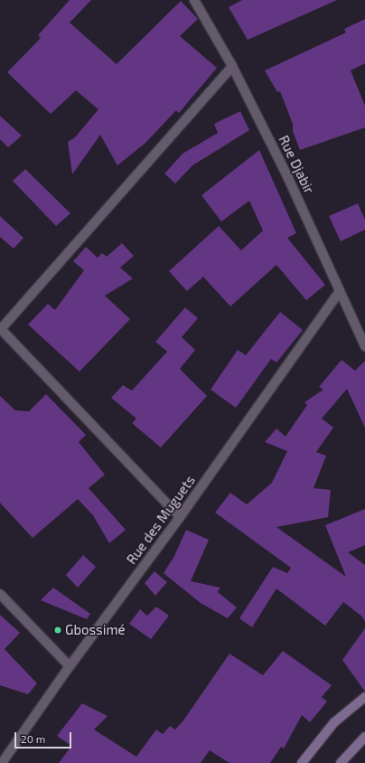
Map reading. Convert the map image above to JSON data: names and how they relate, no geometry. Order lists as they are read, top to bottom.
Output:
{
  "streets": {
    "street": ["Rue Djabir", "Rue des Muguets"]
  },
  "crossings": [
    ["Rue Djabir", "Rue des Muguets"]
  ],
  "places": ["Gbossimé"],
  "scale_bar": "20 m"
}
